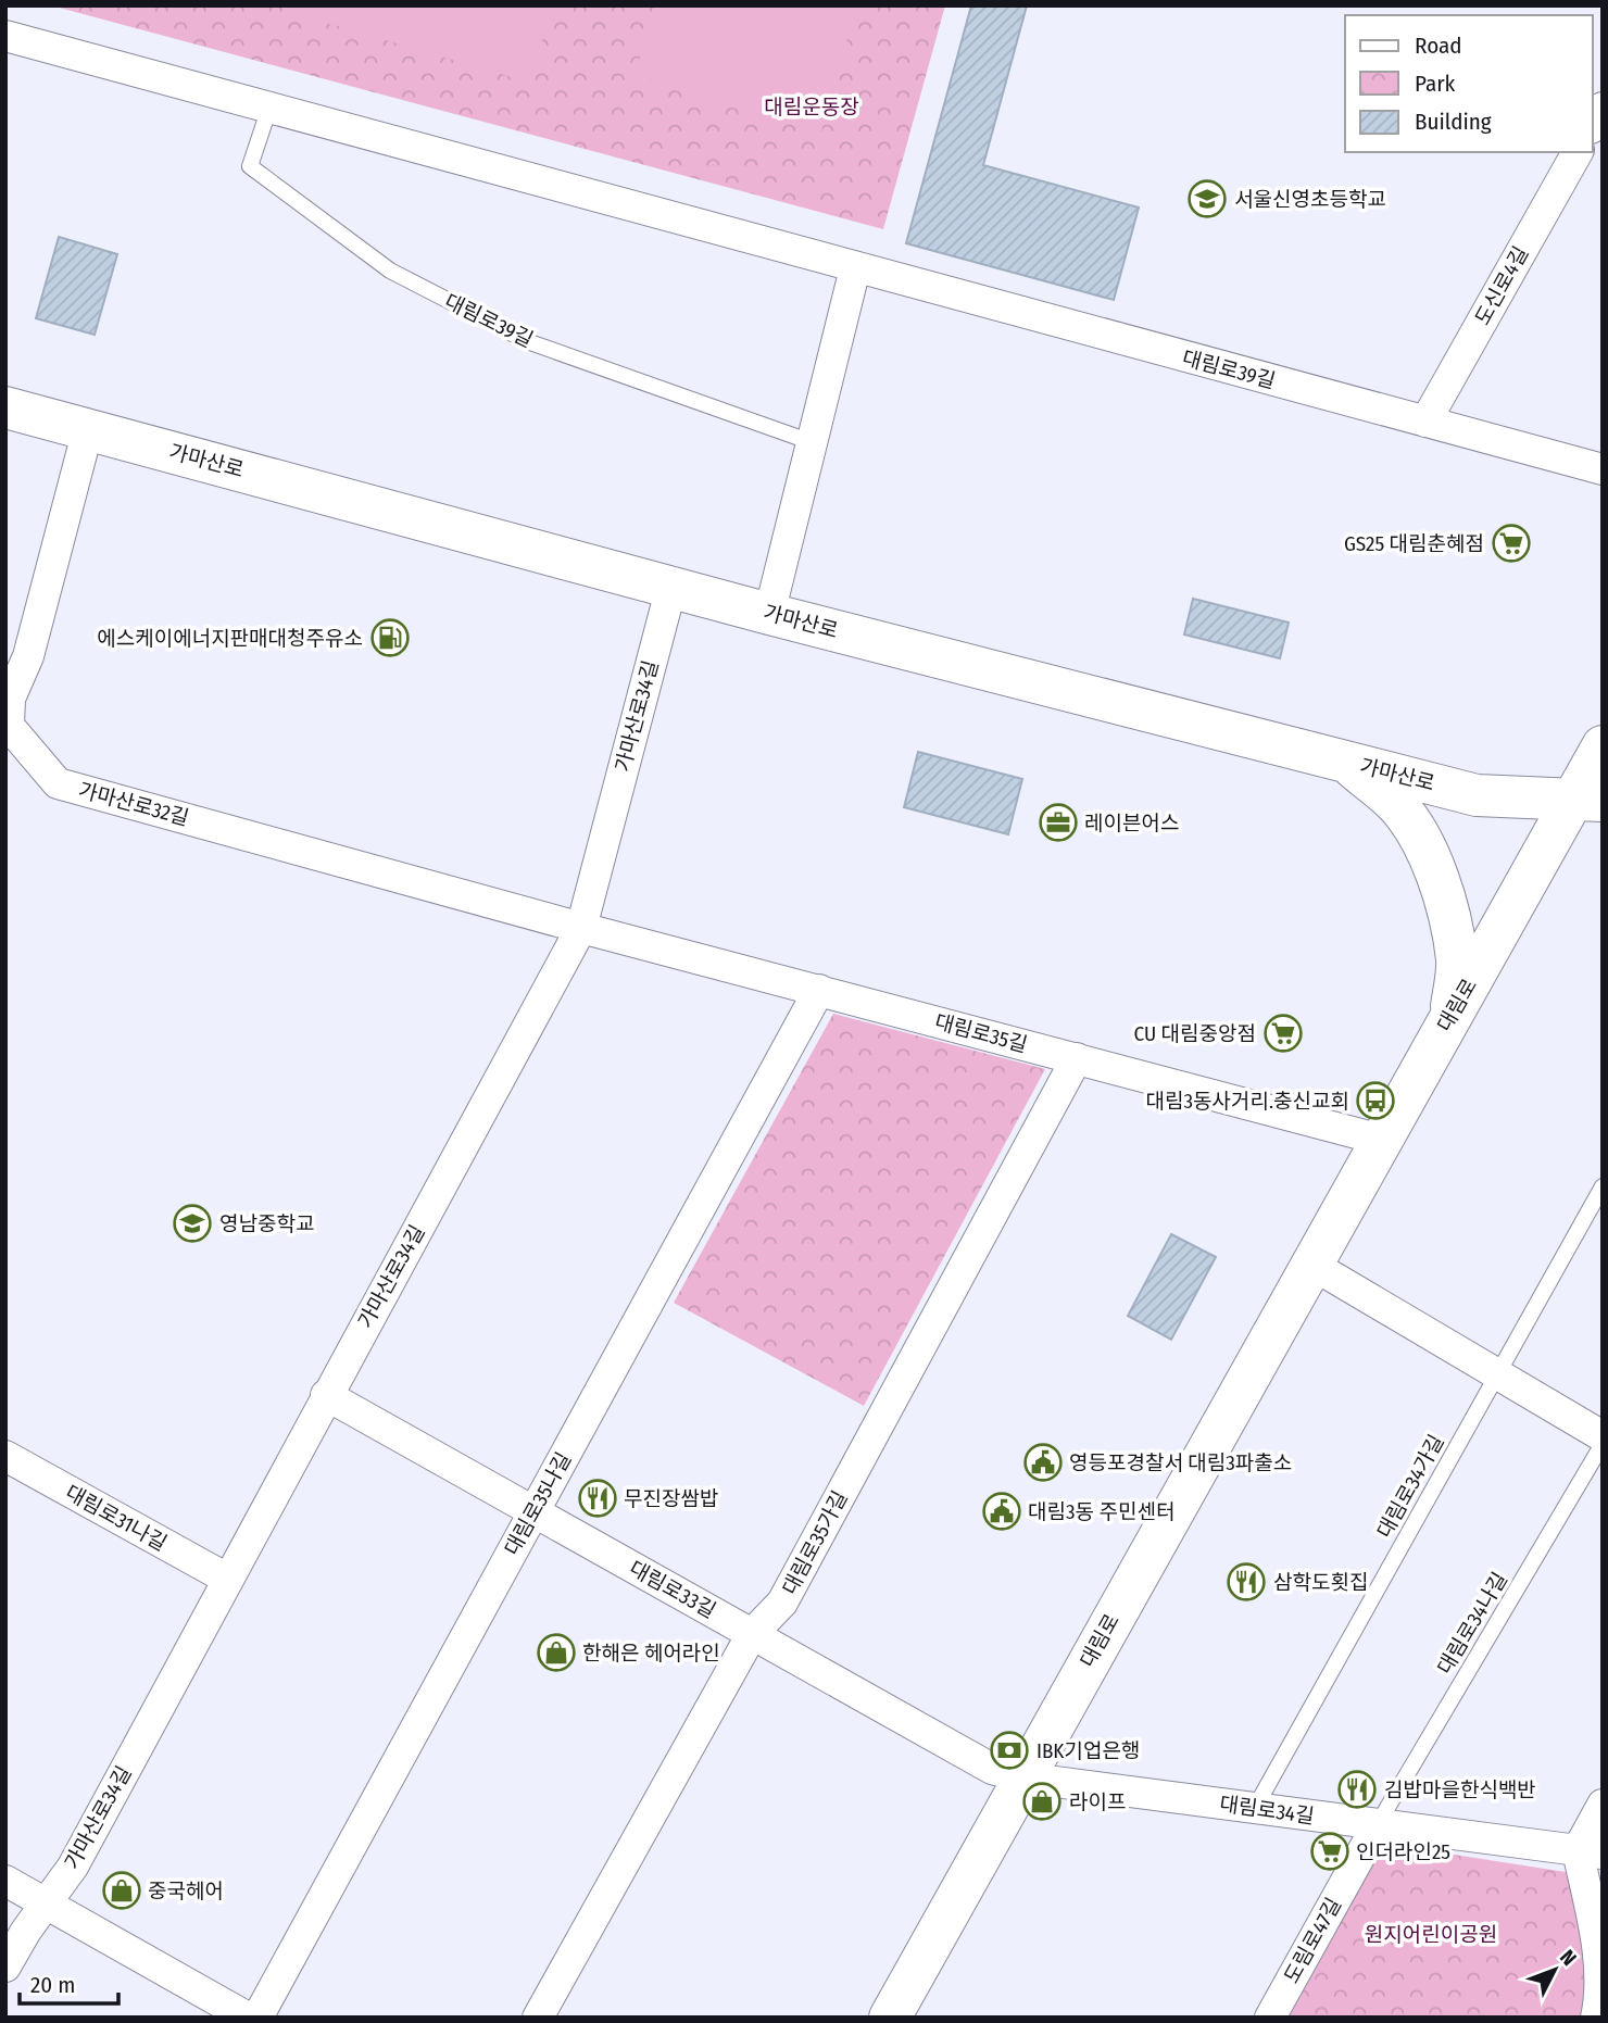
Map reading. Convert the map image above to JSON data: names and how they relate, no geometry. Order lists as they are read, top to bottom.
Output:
{
  "streets": {
    "main road": ["가마산로", "대림로"],
    "street": [
      "도신로4길",
      "대림로39길",
      "가마산로34길",
      "가마산로32길",
      "대림로35길",
      "대림로35나길",
      "대림로31나길",
      "대림로35가길",
      "대림로33길",
      "대림로34길",
      "도림로47길"
    ],
    "lane": ["대림로34가길", "대림로34나길"]
  },
  "crossings": [
    ["도신로4길", "대림로39길"],
    ["가마산로", "가마산로34길"],
    ["가마산로", "가마산로32길"],
    ["가마산로", "대림로"],
    ["가마산로34길", "가마산로32길"],
    ["가마산로34길", "대림로35길"],
    ["가마산로34길", "대림로31나길"],
    ["가마산로34길", "대림로33길"],
    ["가마산로32길", "대림로35길"],
    ["대림로", "대림로35길"],
    ["대림로", "대림로33길"],
    ["대림로", "대림로34길"],
    ["대림로35길", "대림로35나길"],
    ["대림로35길", "대림로35가길"],
    ["대림로34가길", "대림로34길"],
    ["대림로35나길", "대림로33길"],
    ["대림로35가길", "대림로33길"],
    ["대림로33길", "대림로34길"],
    ["대림로34나길", "대림로34길"],
    ["대림로34나길", "도림로47길"],
    ["대림로34길", "도림로47길"]
  ],
  "parks": ["대림운동장", "원지어린이공원"],
  "places": {
    "school or university": ["서울신영초등학교", "영남중학교"],
    "supermarket": ["GS25 대림춘혜점", "CU 대림중앙점", "인더라인25"],
    "fuel station": ["에스케이에너지판매대청주유소"],
    "office": ["레이븐어스"],
    "bus stop": ["대림3동사거리.충신교회"],
    "public building": ["영등포경찰서 대림3파출소", "대림3동 주민센터"],
    "restaurant": ["무진장쌈밥", "삼학도횟집", "김밥마을한식백반"],
    "shop": ["한해은 헤어라인", "라이프", "중국헤어"],
    "bank": ["IBK기업은행"]
  },
  "legend": ["Road", "Park", "Building"],
  "scale_bar": "20 m",
  "north": "top right"
}
